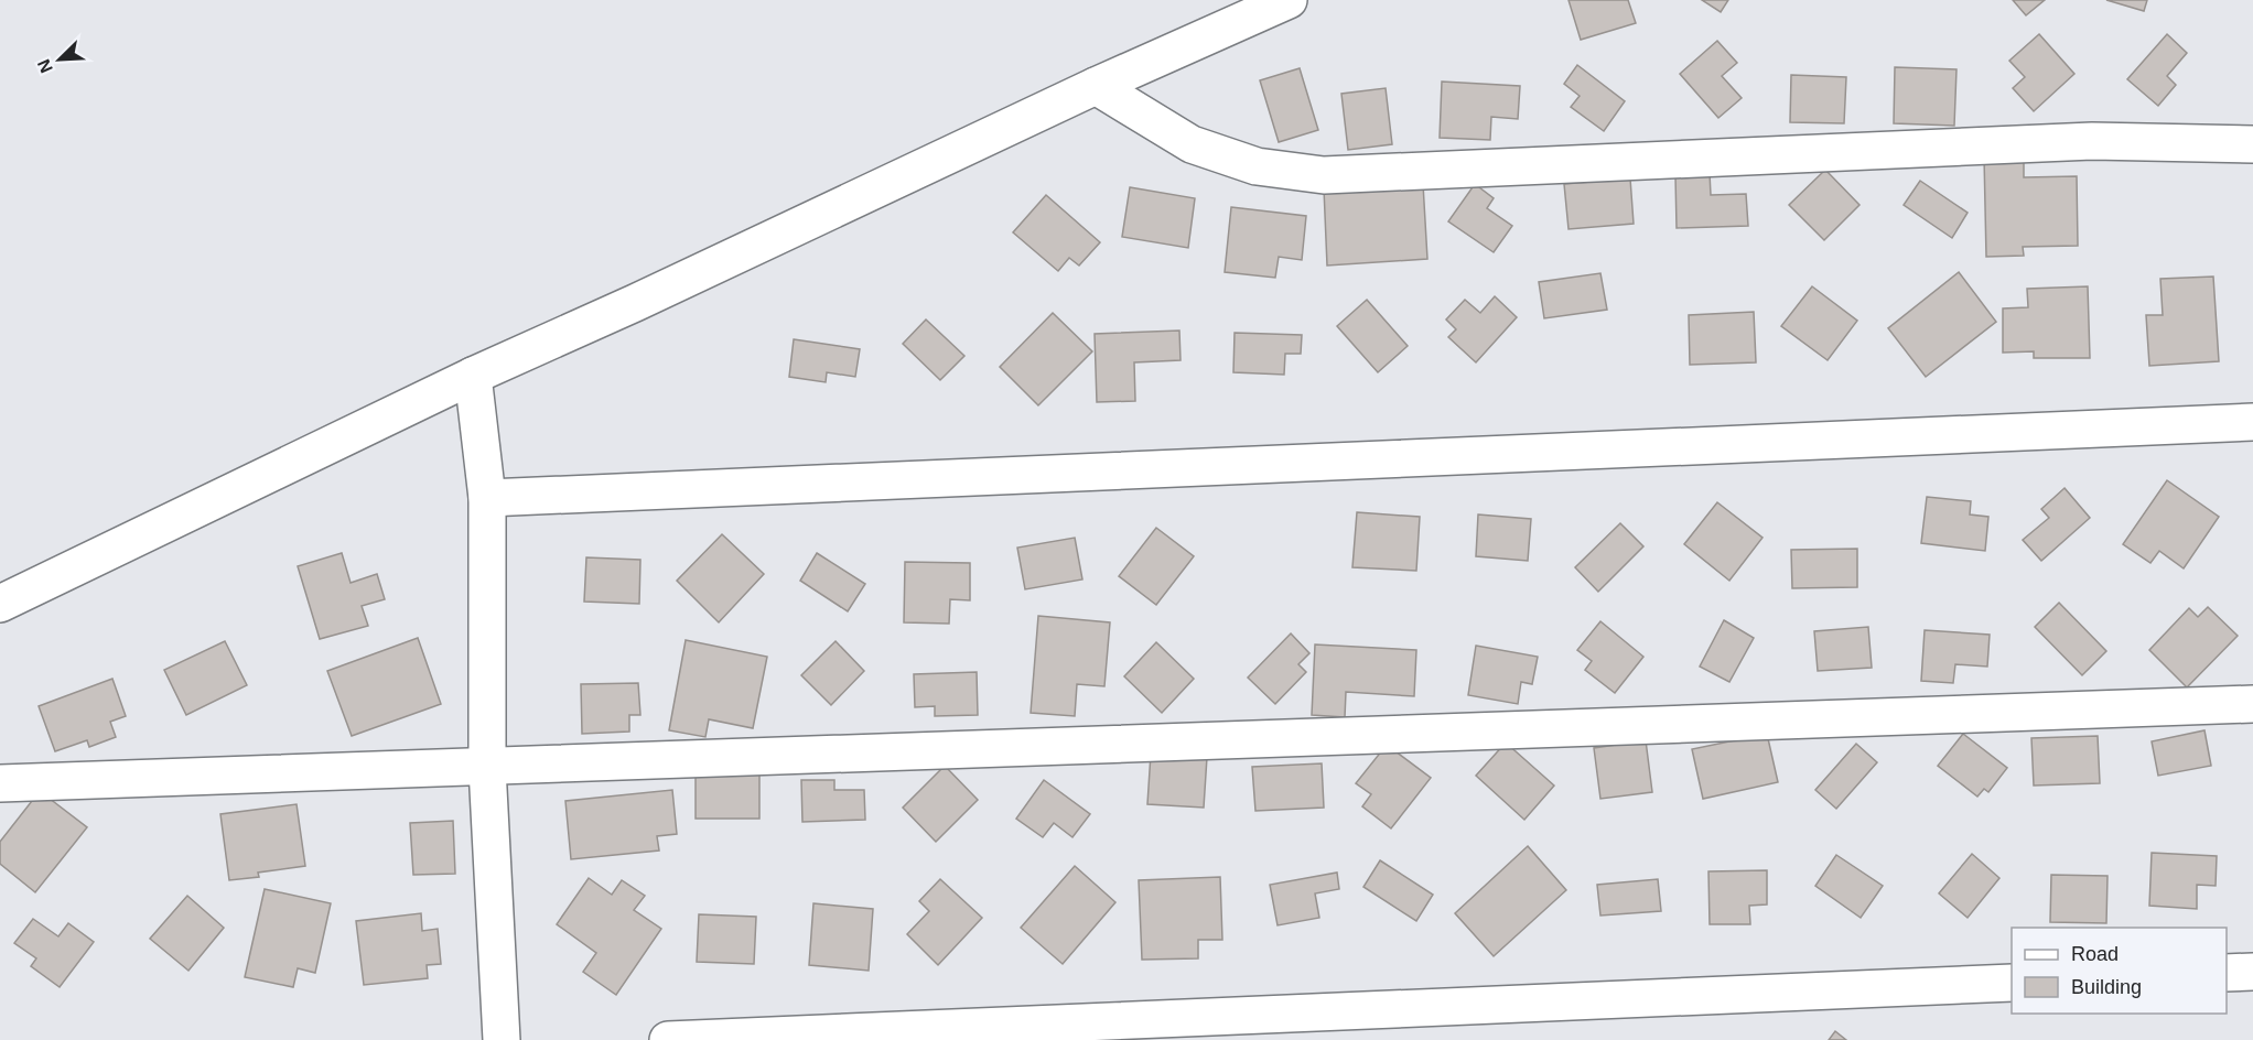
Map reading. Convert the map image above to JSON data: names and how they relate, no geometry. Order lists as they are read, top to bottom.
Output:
{
  "legend": ["Road", "Building"],
  "north": "bottom left"
}
